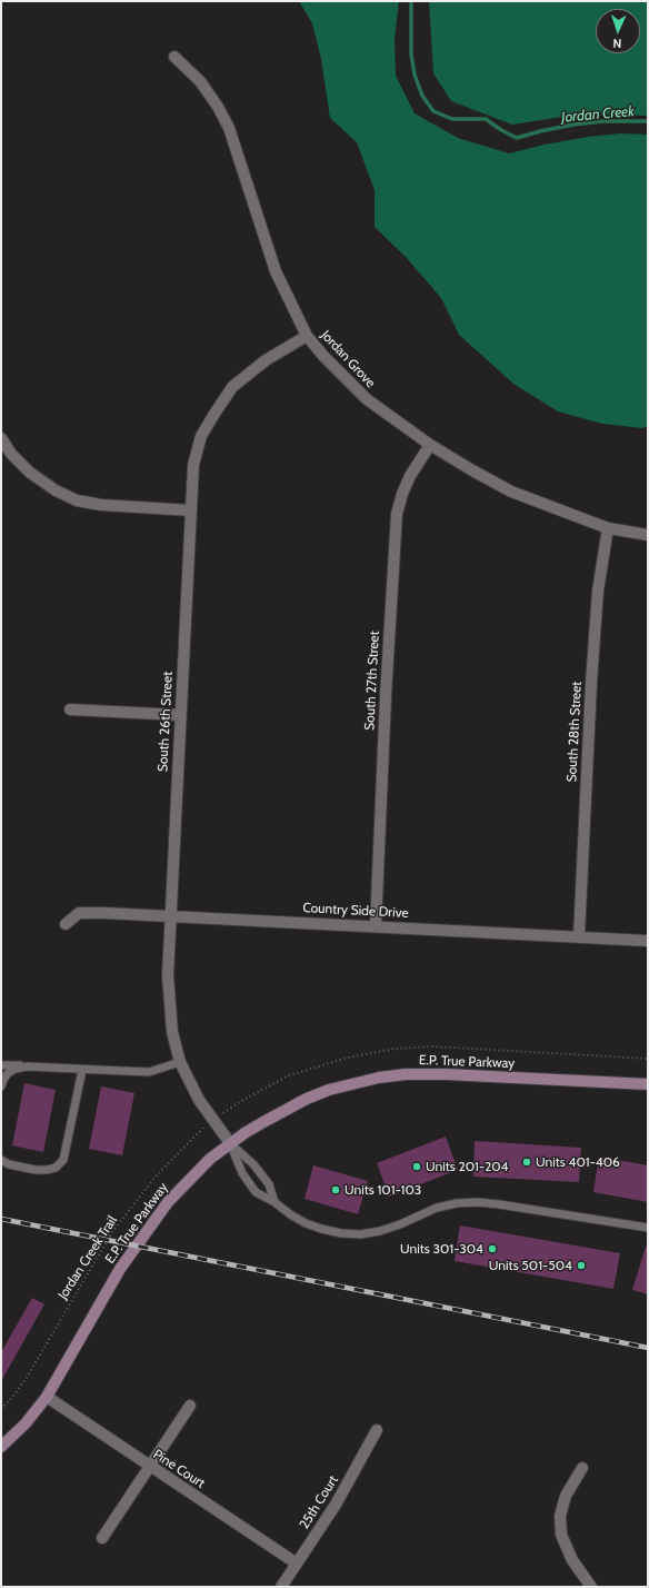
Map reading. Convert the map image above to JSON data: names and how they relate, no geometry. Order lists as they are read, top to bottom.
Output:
{
  "streets": {
    "main road": ["E.P. True Parkway"],
    "street": [
      "Jordan Grove",
      "South 27th Street",
      "South 26th Street",
      "South 28th Street",
      "Country Side Drive",
      "Pine Court",
      "25th Court"
    ],
    "path": ["Jordan Creek Trail"]
  },
  "crossings": [
    ["Jordan Grove", "South 27th Street"],
    ["Jordan Grove", "South 26th Street"],
    ["Jordan Grove", "South 28th Street"],
    ["South 27th Street", "Country Side Drive"],
    ["South 26th Street", "Country Side Drive"],
    ["South 26th Street", "E.P. True Parkway"],
    ["South 28th Street", "Country Side Drive"],
    ["E.P. True Parkway", "Pine Court"],
    ["Pine Court", "25th Court"]
  ],
  "water": ["Jordan Creek"],
  "places": [
    "Units 401-406",
    "Units 201-204",
    "Units 101-103",
    "Units 301-304",
    "Units 501-504"
  ],
  "north": "bottom"
}
